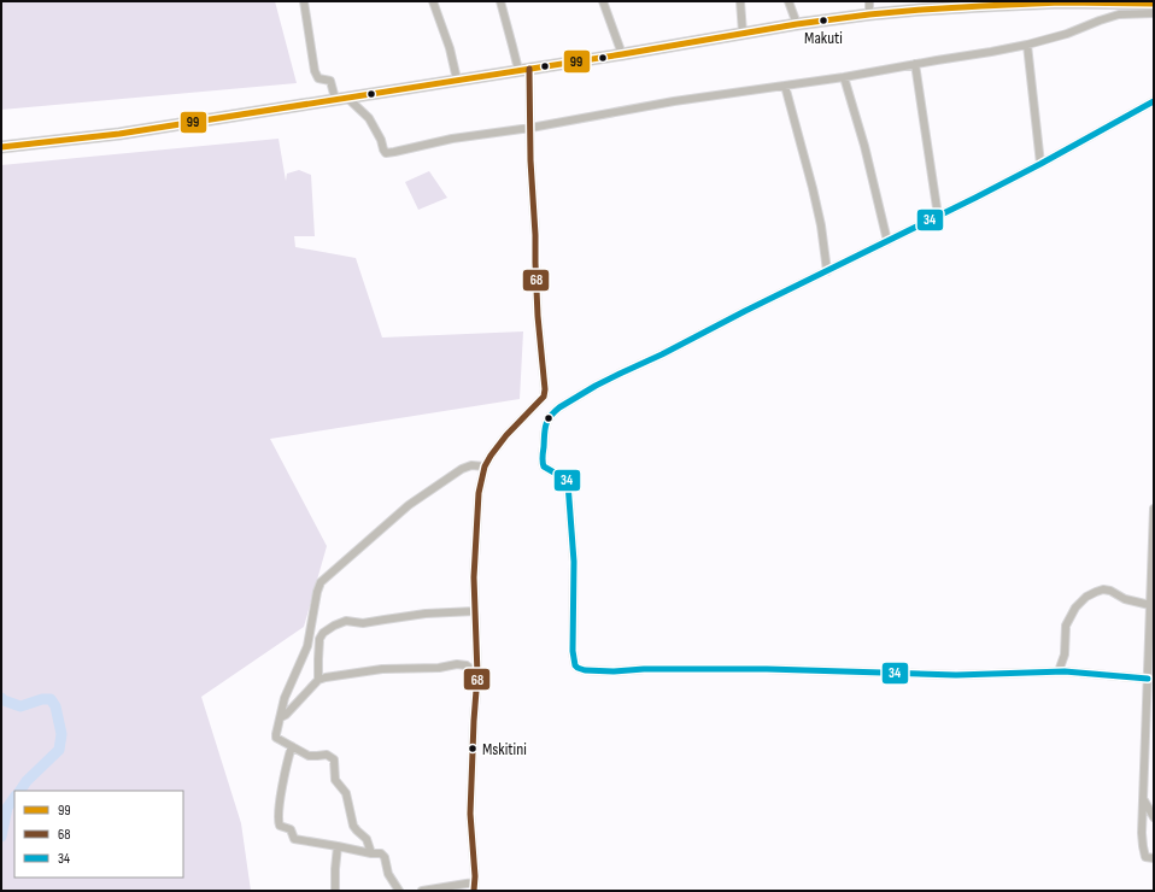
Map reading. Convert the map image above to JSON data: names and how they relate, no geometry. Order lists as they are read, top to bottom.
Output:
{
  "places": ["Makuti", "Mskitini"],
  "lines": ["transit line 99", "transit line 68", "transit line 34"],
  "legend": ["99", "68", "34"]
}
